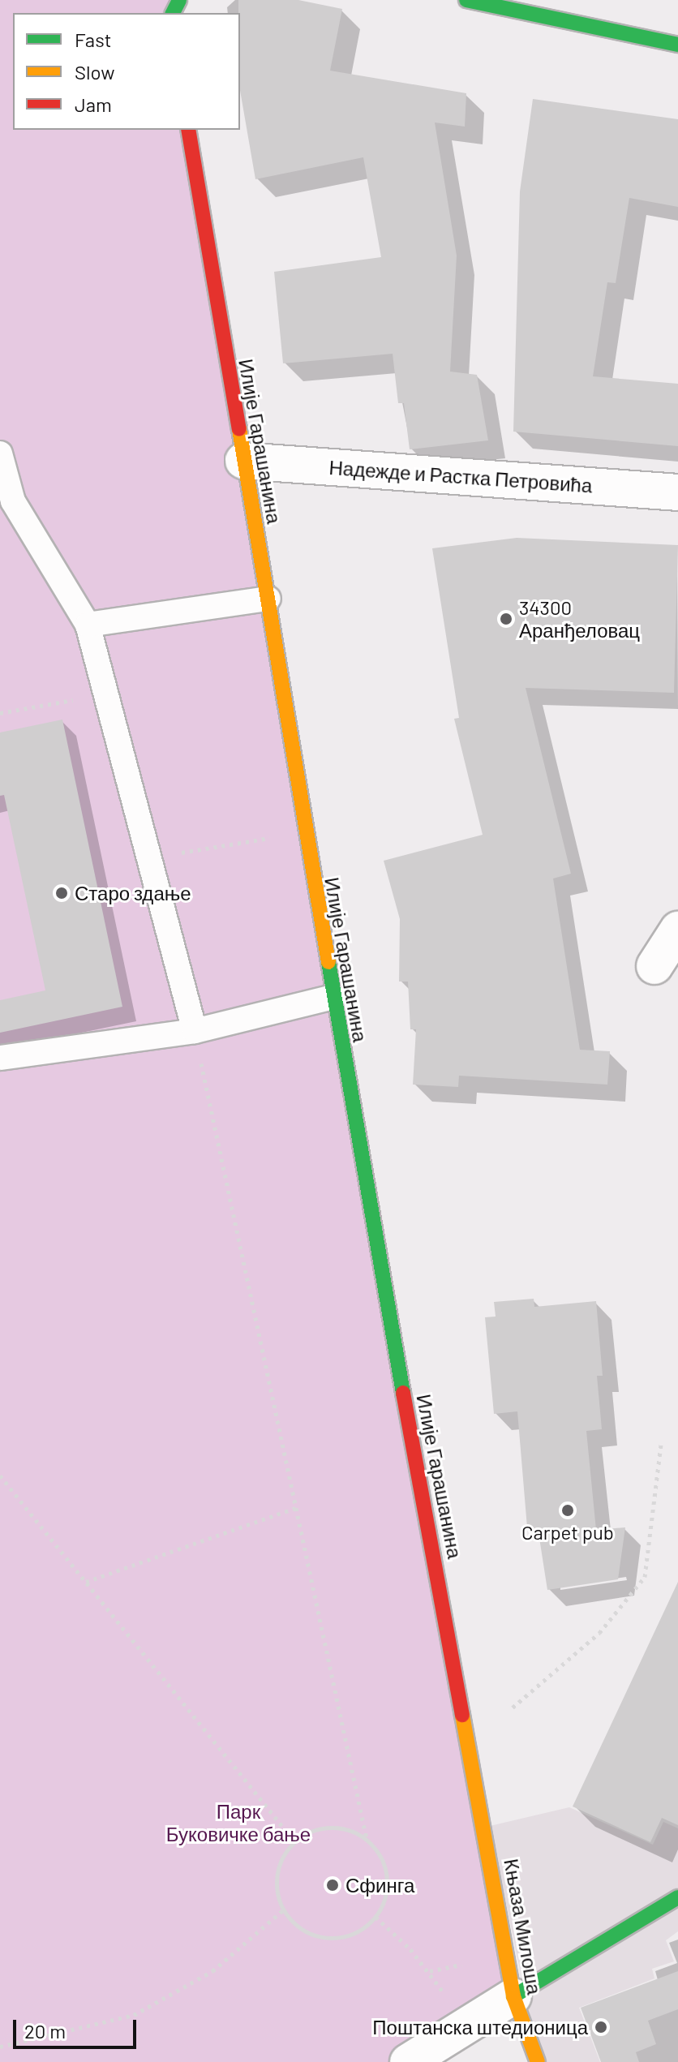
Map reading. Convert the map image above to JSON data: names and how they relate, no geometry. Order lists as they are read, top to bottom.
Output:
{
  "streets": {
    "street": ["Илије Гарашанина", "Надежде и Растка Петровића", "Књаза Милоша"]
  },
  "crossings": [
    ["Илије Гарашанина", "Надежде и Растка Петровића"],
    ["Илије Гарашанина", "Књаза Милоша"]
  ],
  "parks": ["Парк Буковичке бање"],
  "places": [
    "34300 Аранђеловац",
    "Старо здање",
    "Carpet pub",
    "Сфинга",
    "Поштанска штедионица"
  ],
  "legend": ["Fast", "Slow", "Jam"],
  "scale_bar": "20 m"
}
